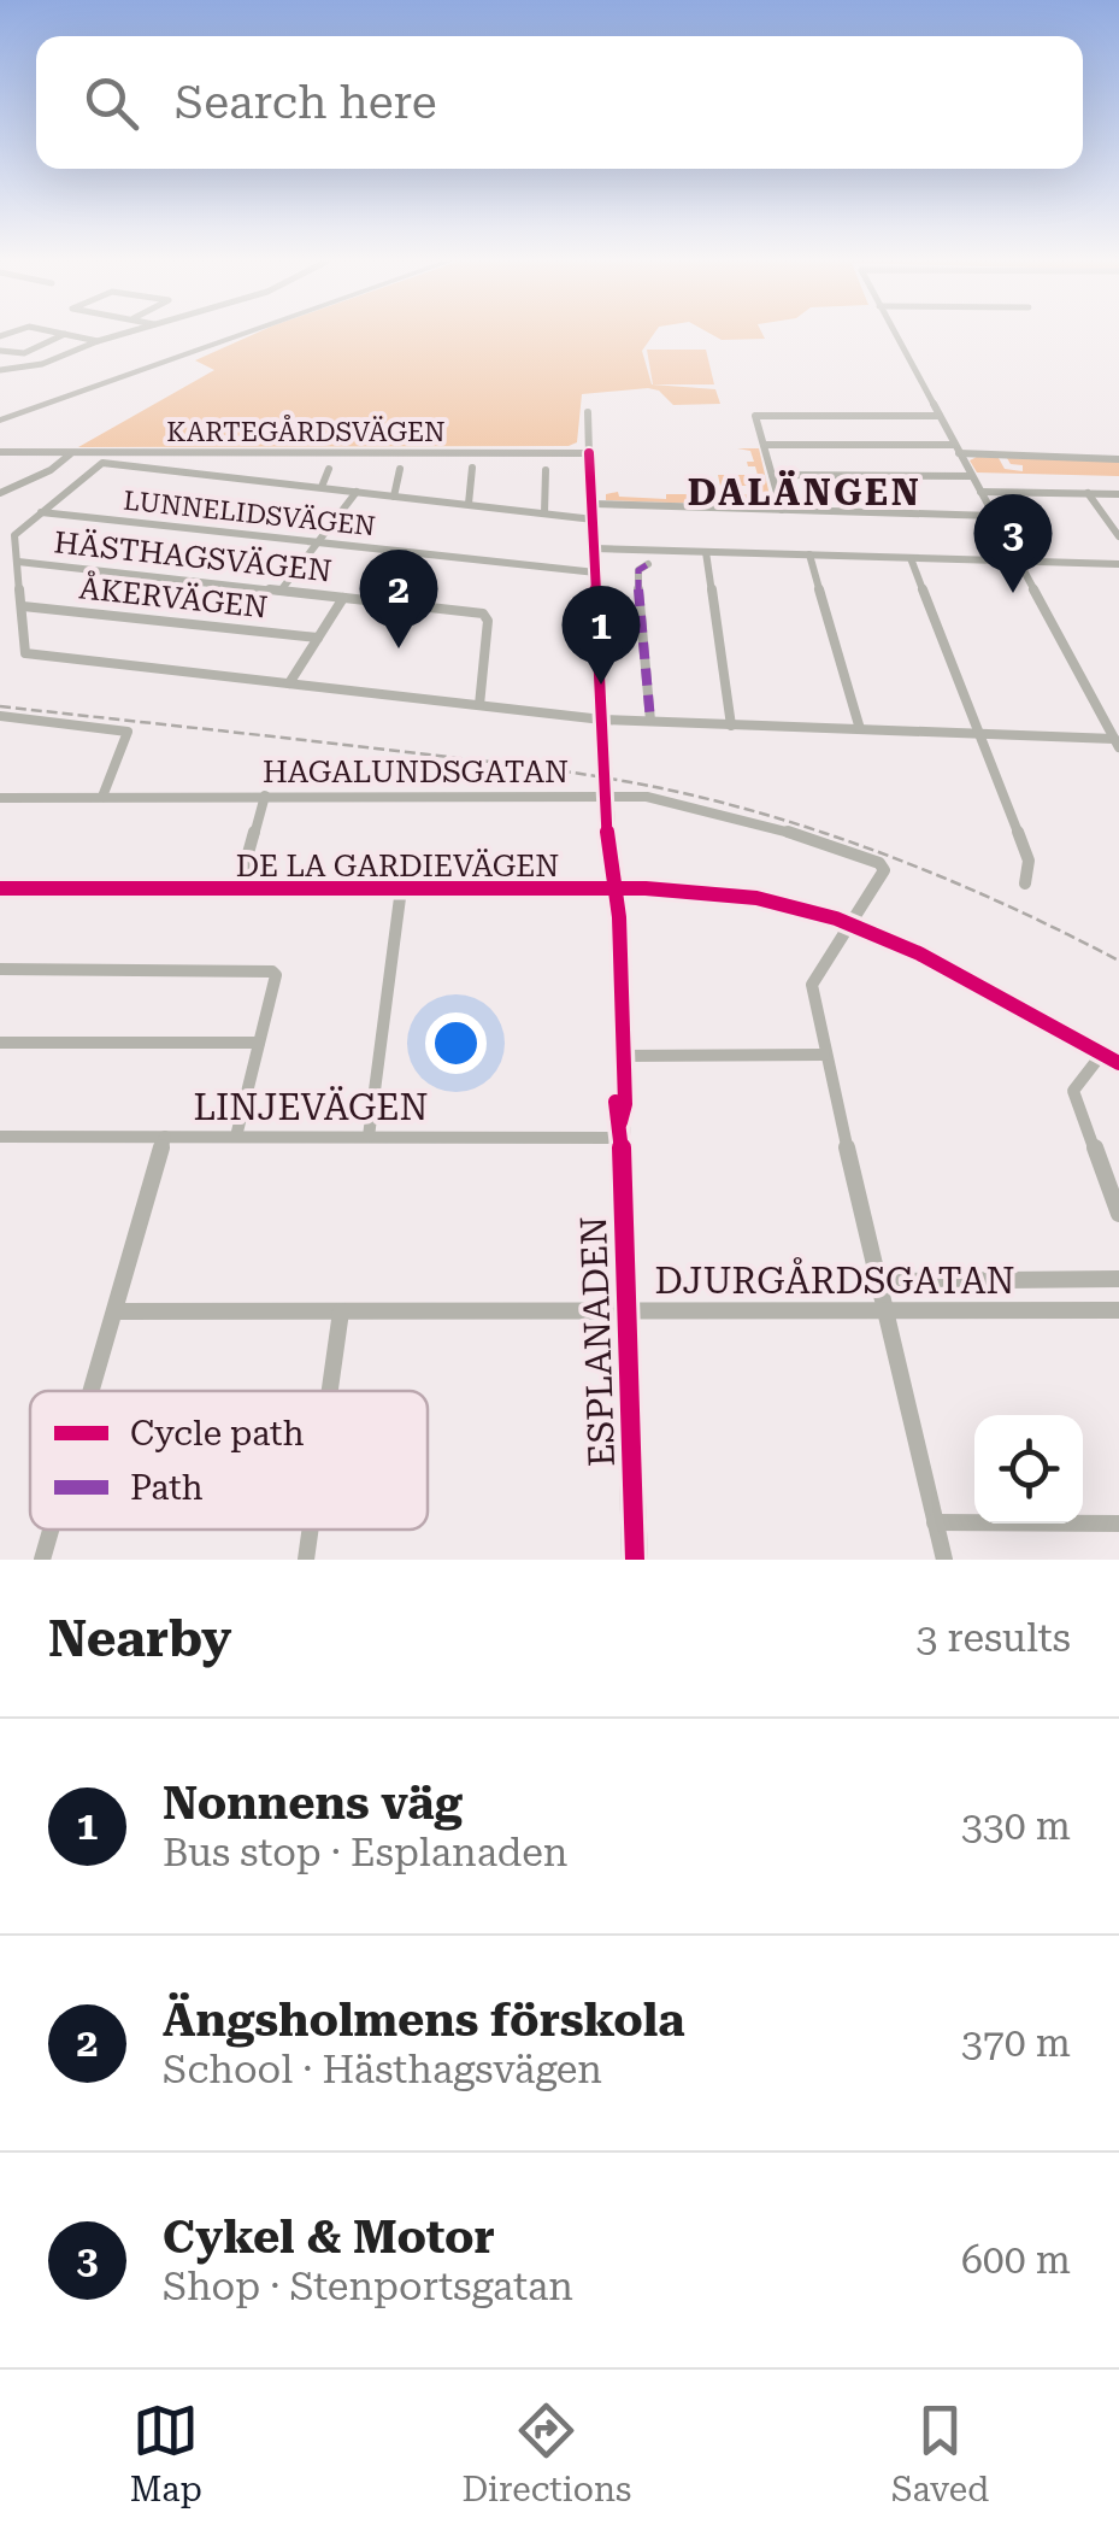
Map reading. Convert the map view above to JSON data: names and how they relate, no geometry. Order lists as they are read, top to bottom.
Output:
{
  "streets": {
    "street": [
      "KARTEGÅRDSVÄGEN",
      "LUNNELIDSVÄGEN",
      "HÄSTHAGSVÄGEN",
      "ÅKERVÄGEN",
      "HAGALUNDSGATAN",
      "DE LA GARDIEVÄGEN",
      "LINJEVÄGEN",
      "DJURGÅRDSGATAN",
      "ESPLANADEN"
    ]
  },
  "crossings": [
    ["KARTEGÅRDSVÄGEN", "ESPLANADEN"],
    ["LUNNELIDSVÄGEN", "ESPLANADEN"],
    ["HAGALUNDSGATAN", "DE LA GARDIEVÄGEN"],
    ["HAGALUNDSGATAN", "ESPLANADEN"],
    ["DE LA GARDIEVÄGEN", "ESPLANADEN"],
    ["LINJEVÄGEN", "ESPLANADEN"],
    ["DJURGÅRDSGATAN", "ESPLANADEN"]
  ],
  "districts": ["DALÄNGEN"],
  "legend": ["Cycle path", "Path"],
  "page": {
    "search": "Search here",
    "pins": ["3", "2", "1"],
    "heading": ["Nearby", "3 results"],
    "list": [
      {
        "mark": "1",
        "name": "Nonnens väg",
        "note": "Bus stop · Esplanaden",
        "value": "330 m"
      },
      {
        "mark": "2",
        "name": "Ängsholmens förskola",
        "note": "School · Hästhagsvägen",
        "value": "370 m"
      },
      {
        "mark": "3",
        "name": "Cykel & Motor",
        "note": "Shop · Stenportsgatan",
        "value": "600 m"
      }
    ],
    "nav": ["Map", "Directions", "Saved"]
  }
}
